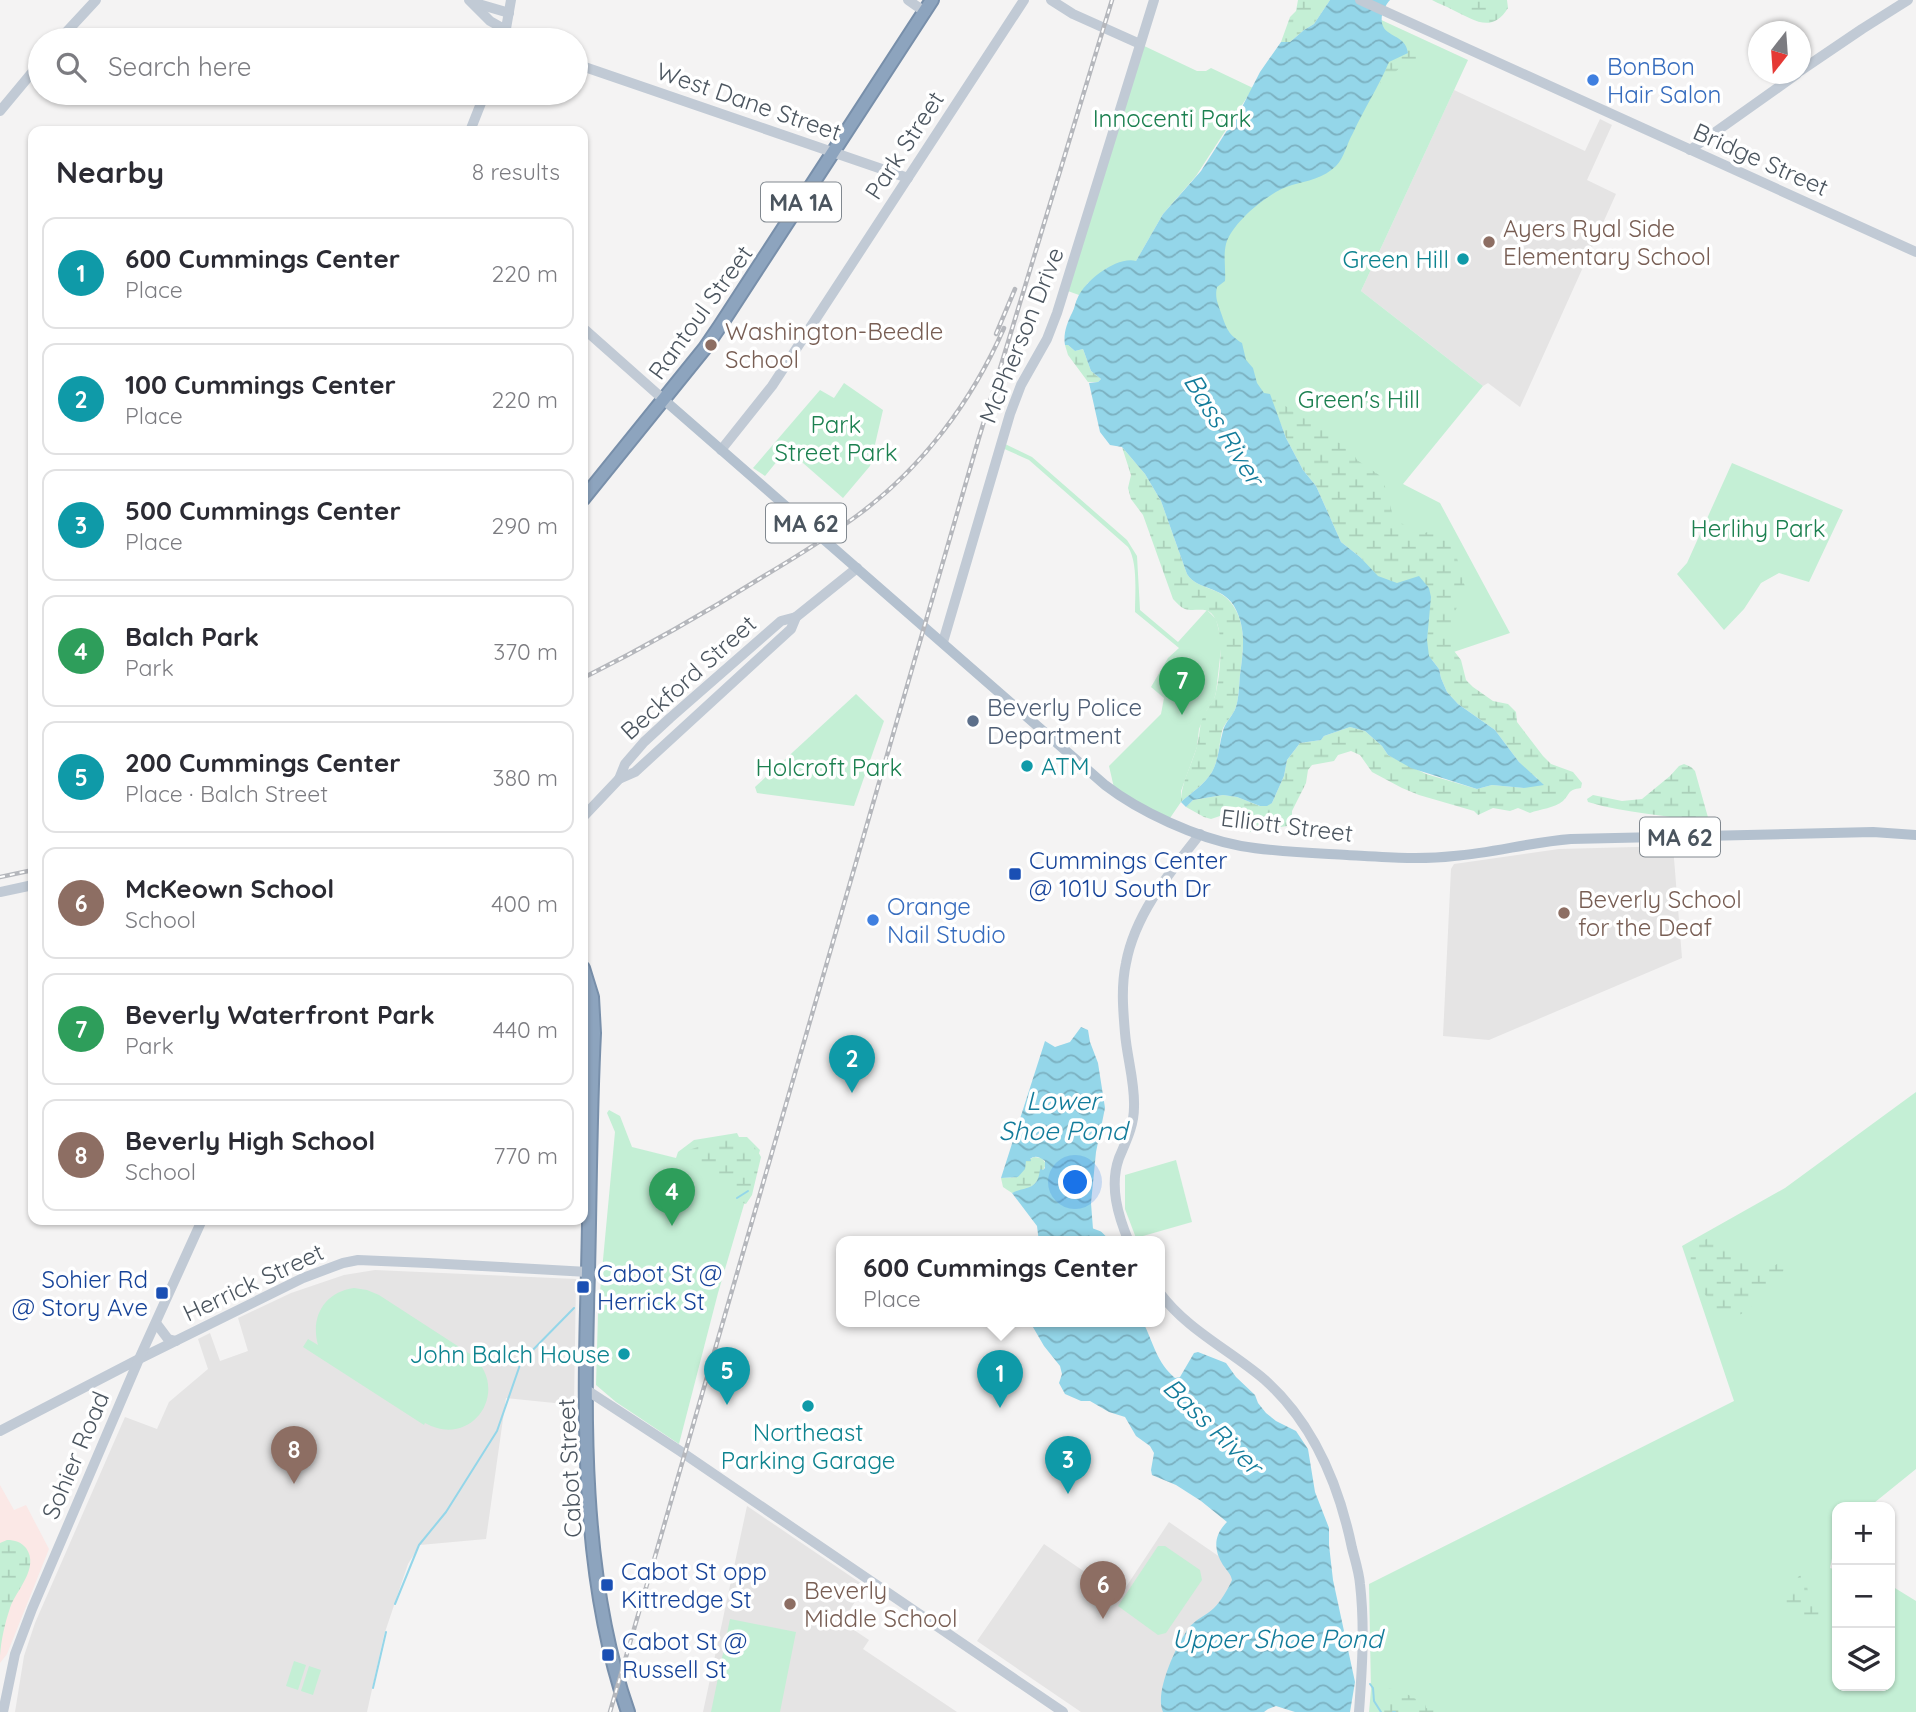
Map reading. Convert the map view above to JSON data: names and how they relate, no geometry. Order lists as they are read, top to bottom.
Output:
{
  "streets": {
    "highway": ["MA 1A", "Rantoul Street", "Cabot Street"],
    "main road": ["MA 62", "Elliott Street"],
    "street": [
      "West Dane Street",
      "Park Street",
      "Bridge Street",
      "McPherson Drive",
      "Beckford Street",
      "Herrick Street",
      "Sohier Road"
    ]
  },
  "crossings": [
    ["West Dane Street", "Park Street"],
    ["West Dane Street", "Rantoul Street"],
    ["Park Street", "Elliott Street"],
    ["Rantoul Street", "Elliott Street"],
    ["McPherson Drive", "Elliott Street"],
    ["Beckford Street", "Elliott Street"],
    ["Herrick Street", "Sohier Road"],
    ["Herrick Street", "Cabot Street"]
  ],
  "water": ["Bass River", "Lower Shoe Pond", "Upper Shoe Pond"],
  "parks": [
    "Innocenti Park",
    "Green's Hill",
    "Park Street Park",
    "Herlihy Park",
    "Holcroft Park"
  ],
  "places": {
    "other": [
      "BonBon Hair Salon",
      "Ayers Ryal Side Elementary School",
      "Green Hill",
      "Washington-Beedle School",
      "Beverly Police Department",
      "ATM",
      "Beverly School for the Deaf",
      "Orange Nail Studio",
      "John Balch House",
      "Northeast Parking Garage",
      "Beverly Middle School"
    ],
    "transit": [
      "Cummings Center @ 101U South Dr",
      "Cabot St @ Herrick St",
      "Sohier Rd @ Story Ave",
      "Cabot St opp Kittredge St",
      "Cabot St @ Russell St"
    ]
  },
  "north": "bottom",
  "page": {
    "search": "Search here",
    "heading": ["Nearby", "8 results"],
    "list": [
      {
        "mark": "1",
        "name": "600 Cummings Center",
        "note": "Place",
        "value": "220 m"
      },
      {
        "mark": "2",
        "name": "100 Cummings Center",
        "note": "Place",
        "value": "220 m"
      },
      {
        "mark": "3",
        "name": "500 Cummings Center",
        "note": "Place",
        "value": "290 m"
      },
      {
        "mark": "4",
        "name": "Balch Park",
        "note": "Park",
        "value": "370 m"
      },
      {
        "mark": "5",
        "name": "200 Cummings Center",
        "note": "Place · Balch Street",
        "value": "380 m"
      },
      {
        "mark": "6",
        "name": "McKeown School",
        "note": "School",
        "value": "400 m"
      },
      {
        "mark": "7",
        "name": "Beverly Waterfront Park",
        "note": "Park",
        "value": "440 m"
      },
      {
        "mark": "8",
        "name": "Beverly High School",
        "note": "School",
        "value": "770 m"
      }
    ],
    "pins": [
      "7",
      "2",
      "4",
      "5",
      "1",
      "8",
      "3",
      "6"
    ],
    "popup": ["600 Cummings Center", "Place"],
    "map_buttons": ["+", "−"]
  }
}
